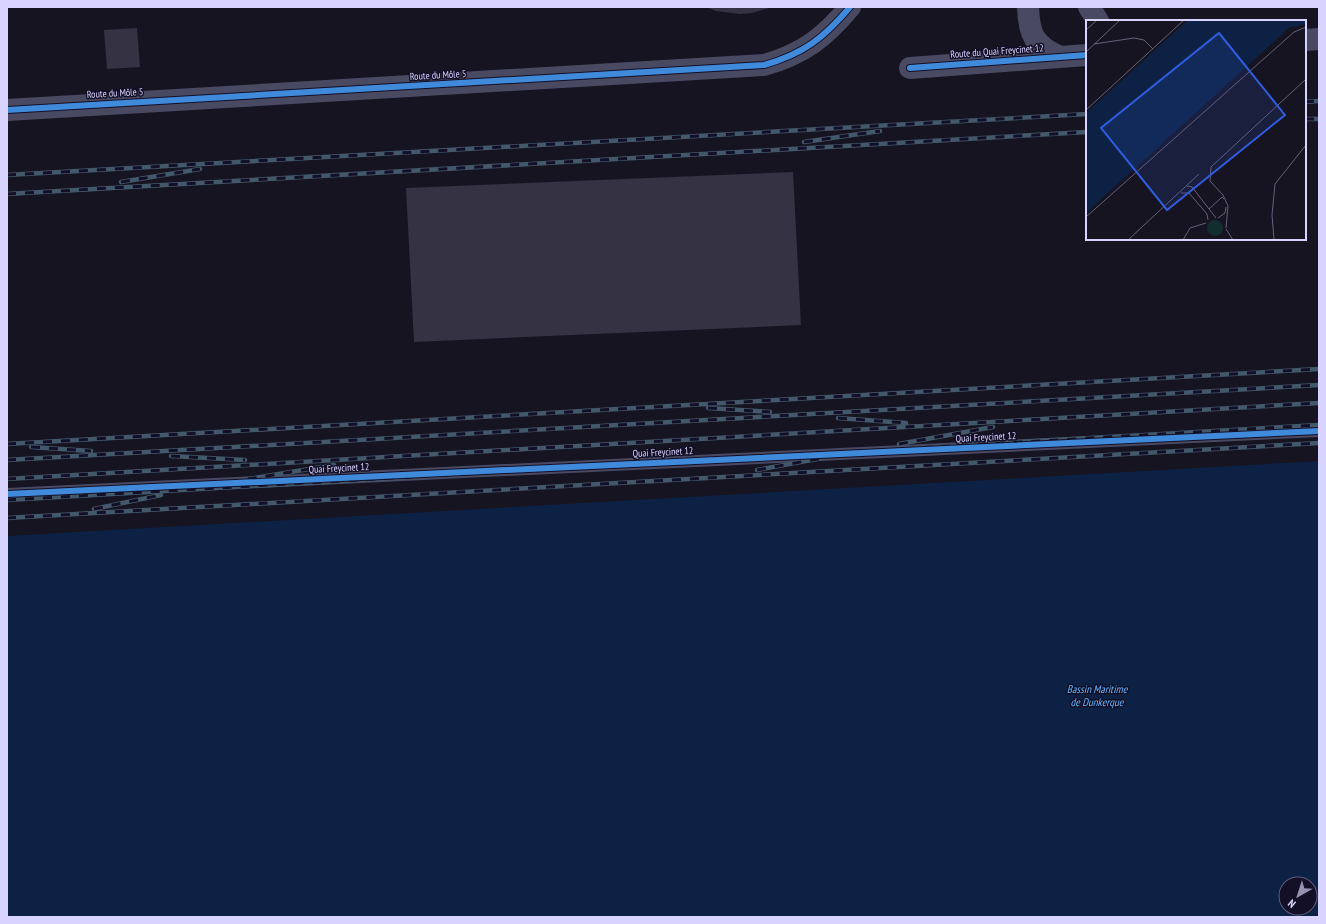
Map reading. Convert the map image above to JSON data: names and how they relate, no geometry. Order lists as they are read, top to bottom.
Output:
{
  "streets": {
    "street": ["Route du Quai Freycinet 12", "Route du Môle 5"],
    "lane": ["Quai Freycinet 12"]
  },
  "water": ["Bassin Maritime de Dunkerque"],
  "north": "bottom left"
}
